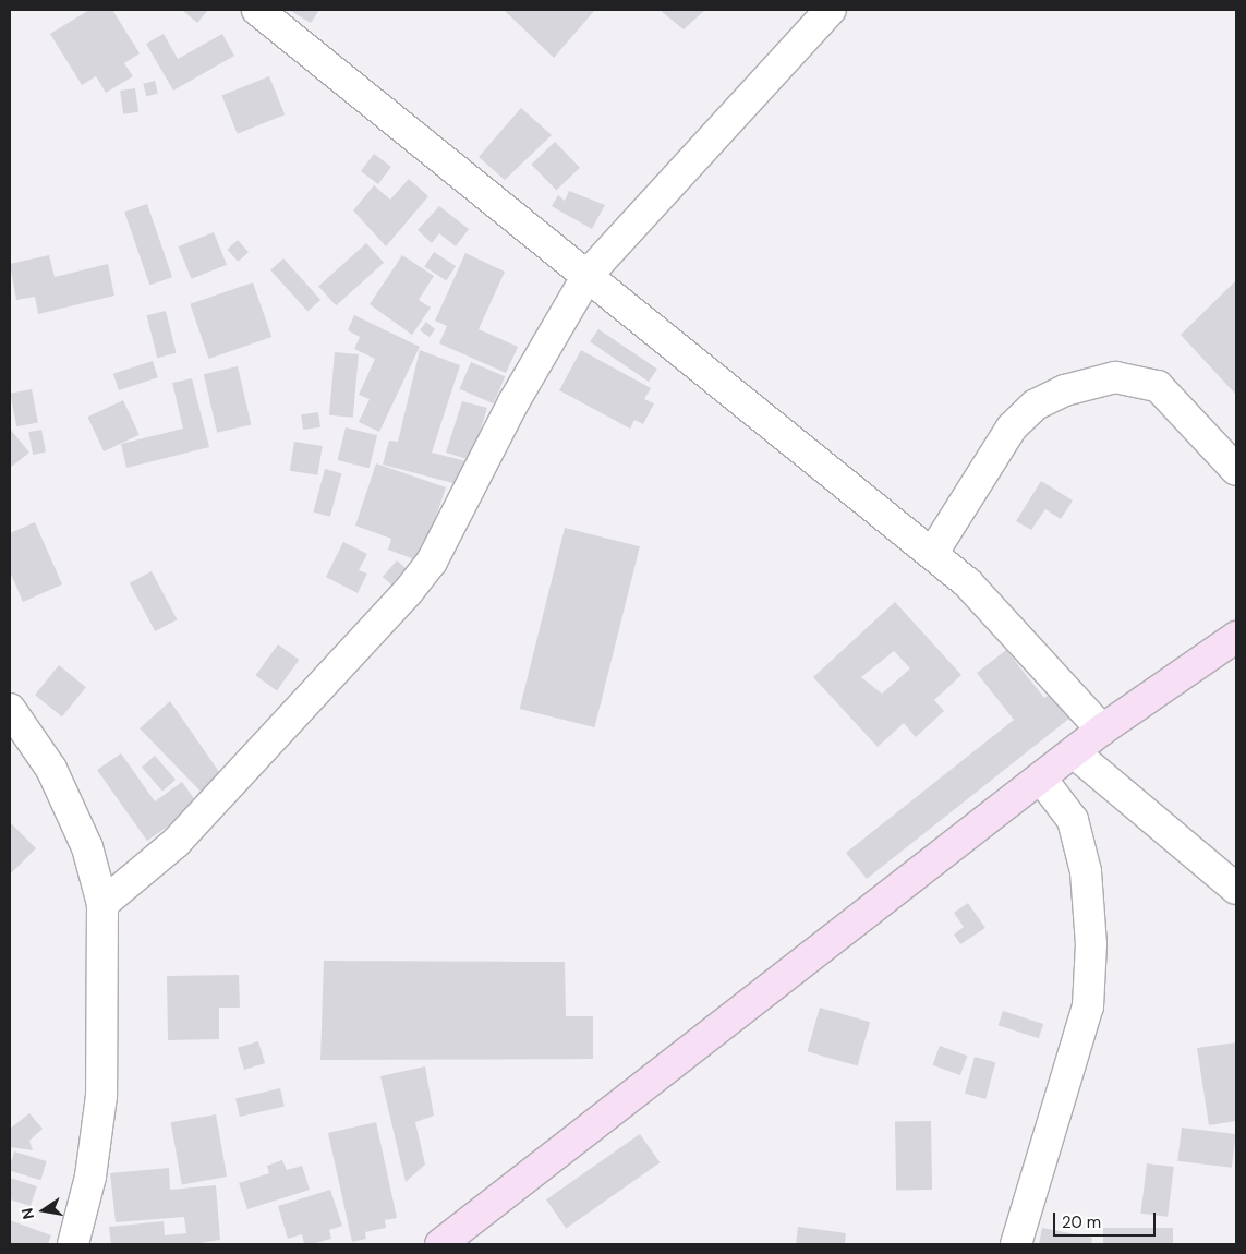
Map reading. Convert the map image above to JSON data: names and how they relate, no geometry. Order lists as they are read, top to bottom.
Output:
{
  "scale_bar": "20 m",
  "north": "left"
}
